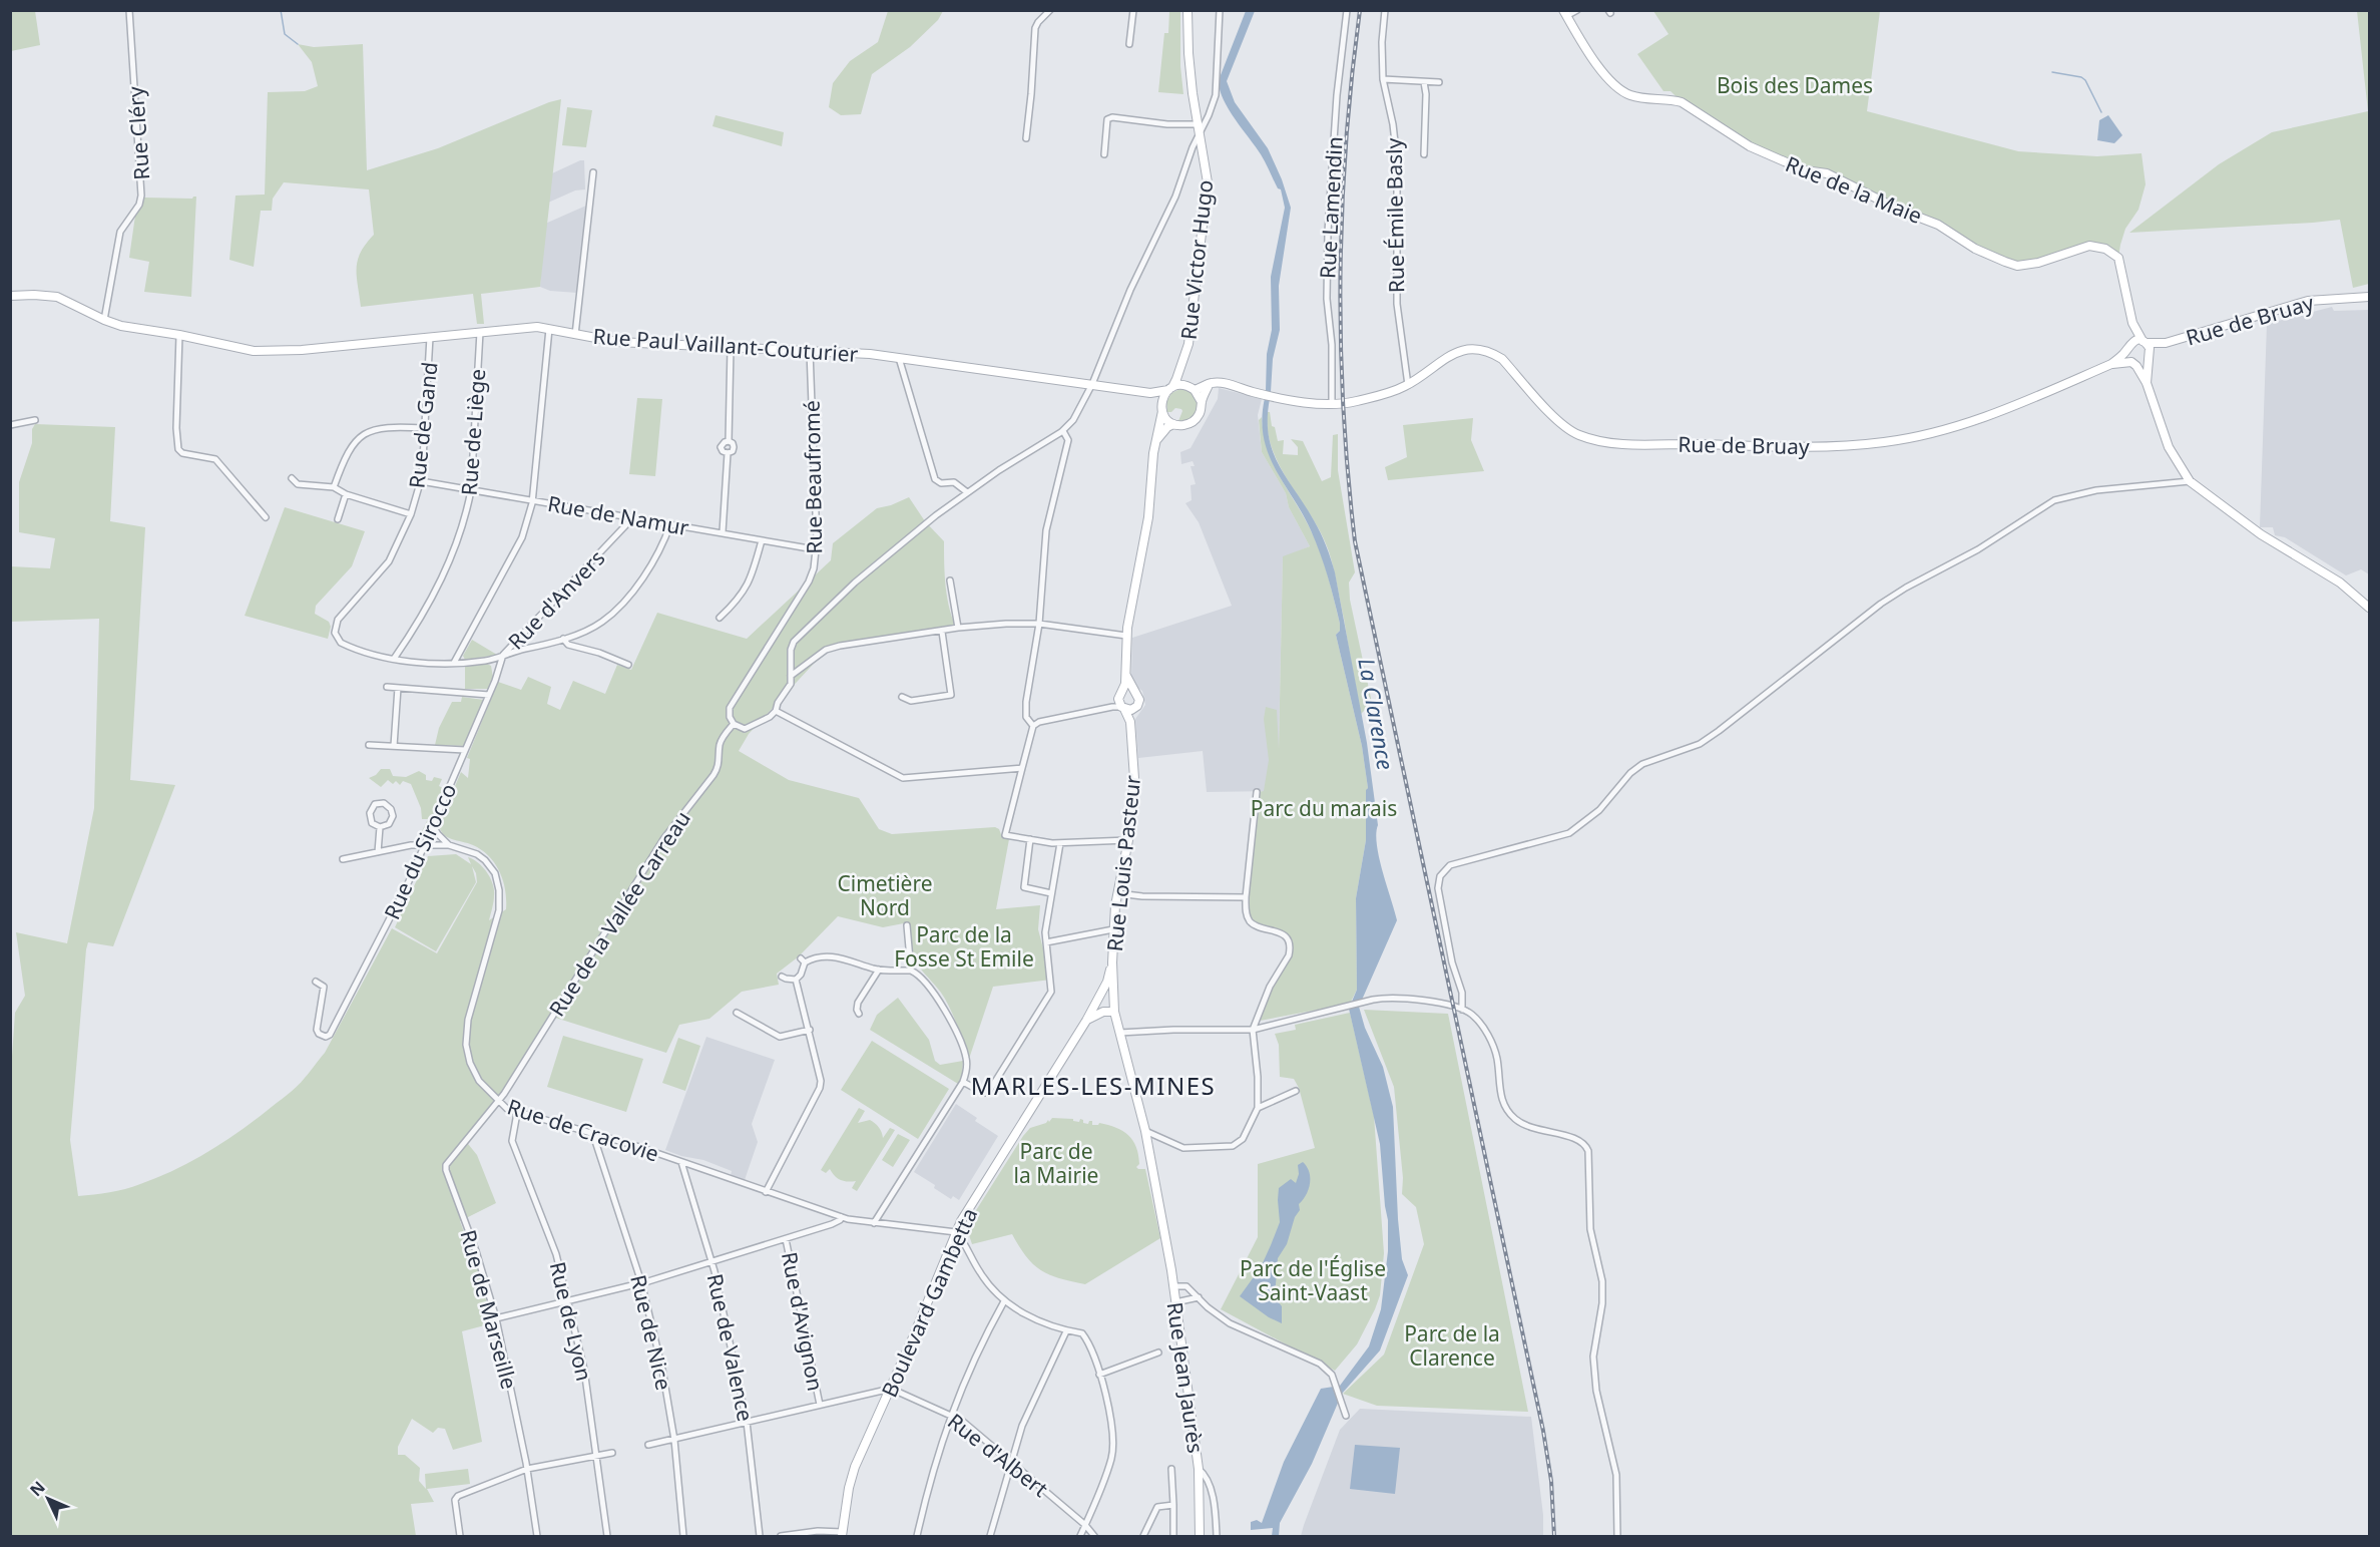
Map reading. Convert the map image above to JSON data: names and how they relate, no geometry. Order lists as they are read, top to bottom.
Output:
{
  "streets": {
    "main road": [
      "Rue de la Maie",
      "Rue Victor Hugo",
      "Rue de Bruay",
      "Rue Paul Vaillant-Couturier",
      "Rue Louis Pasteur",
      "Boulevard Gambetta",
      "Rue Jean Jaurès"
    ],
    "street": [
      "Rue Cléry",
      "Rue Lamendin",
      "Rue Émile Basly",
      "Rue de Gand",
      "Rue de Liège",
      "Rue Beaufromé",
      "Rue de Namur",
      "Rue d'Anvers",
      "Rue du Sirocco",
      "Rue de la Vallée Carreau",
      "Rue de Cracovie",
      "Rue de Marseille",
      "Rue de Lyon",
      "Rue d'Avignon",
      "Rue de Nice",
      "Rue de Valence",
      "Rue d'Albert"
    ]
  },
  "crossings": [
    ["Rue Cléry", "Rue Paul Vaillant-Couturier"],
    ["Rue Lamendin", "Rue de Bruay"],
    ["Rue Émile Basly", "Rue de Bruay"],
    ["Rue Paul Vaillant-Couturier", "Rue de Gand"],
    ["Rue Paul Vaillant-Couturier", "Rue de Liège"],
    ["Rue Paul Vaillant-Couturier", "Rue Beaufromé"],
    ["Rue de Gand", "Rue de Liège"],
    ["Rue de Gand", "Rue de Namur"],
    ["Rue de Liège", "Rue de Namur"],
    ["Rue Beaufromé", "Rue de Namur"],
    ["Rue Beaufromé", "Rue de la Vallée Carreau"],
    ["Rue de Namur", "Rue d'Anvers"],
    ["Rue d'Anvers", "Rue du Sirocco"],
    ["Rue du Sirocco", "Rue de Cracovie"],
    ["Rue Louis Pasteur", "Boulevard Gambetta"],
    ["Rue Louis Pasteur", "Rue Jean Jaurès"],
    ["Rue de la Vallée Carreau", "Rue de Cracovie"],
    ["Rue de la Vallée Carreau", "Rue de Marseille"],
    ["Rue de Cracovie", "Boulevard Gambetta"],
    ["Rue de Cracovie", "Rue de Marseille"],
    ["Rue de Cracovie", "Rue de Lyon"],
    ["Rue de Cracovie", "Rue de Nice"],
    ["Rue de Cracovie", "Rue de Valence"],
    ["Boulevard Gambetta", "Rue d'Albert"]
  ],
  "districts": ["MARLES-LES-MINES"],
  "water": ["La Clarence"],
  "parks": [
    "Bois des Dames",
    "Parc du marais",
    "Cimetière Nord",
    "Parc de la Fosse St Emile",
    "Parc de la Mairie",
    "Parc de l'Église Saint-Vaast",
    "Parc de la Clarence"
  ],
  "north": "top left"
}
